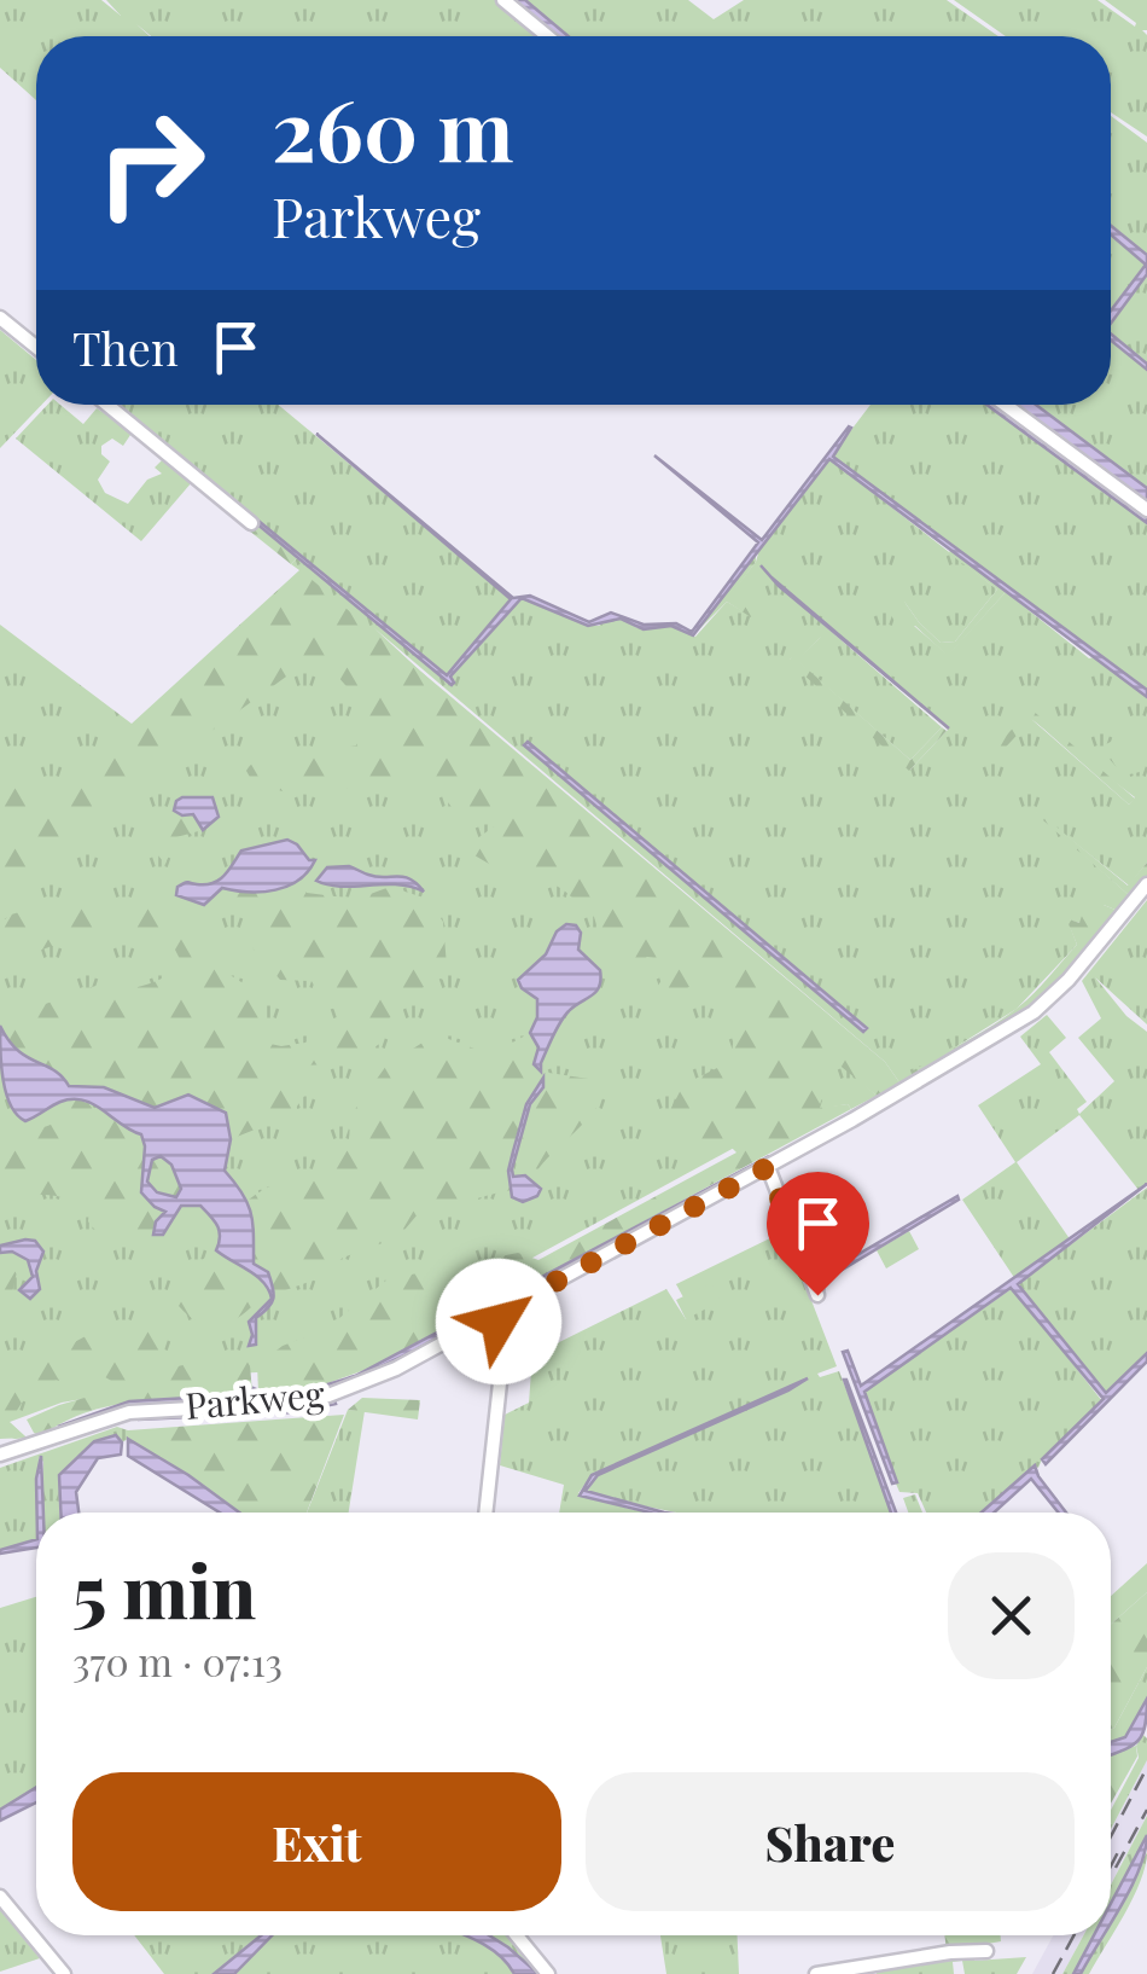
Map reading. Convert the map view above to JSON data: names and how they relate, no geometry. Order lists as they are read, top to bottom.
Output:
{
  "streets": {
    "street": ["Parkweg"]
  },
  "page": {
    "turn": ["260 m", "Parkweg"],
    "then": "Then",
    "heading": ["5 min", "370 m · 07:13"],
    "buttons": ["Exit", "Share"]
  }
}
